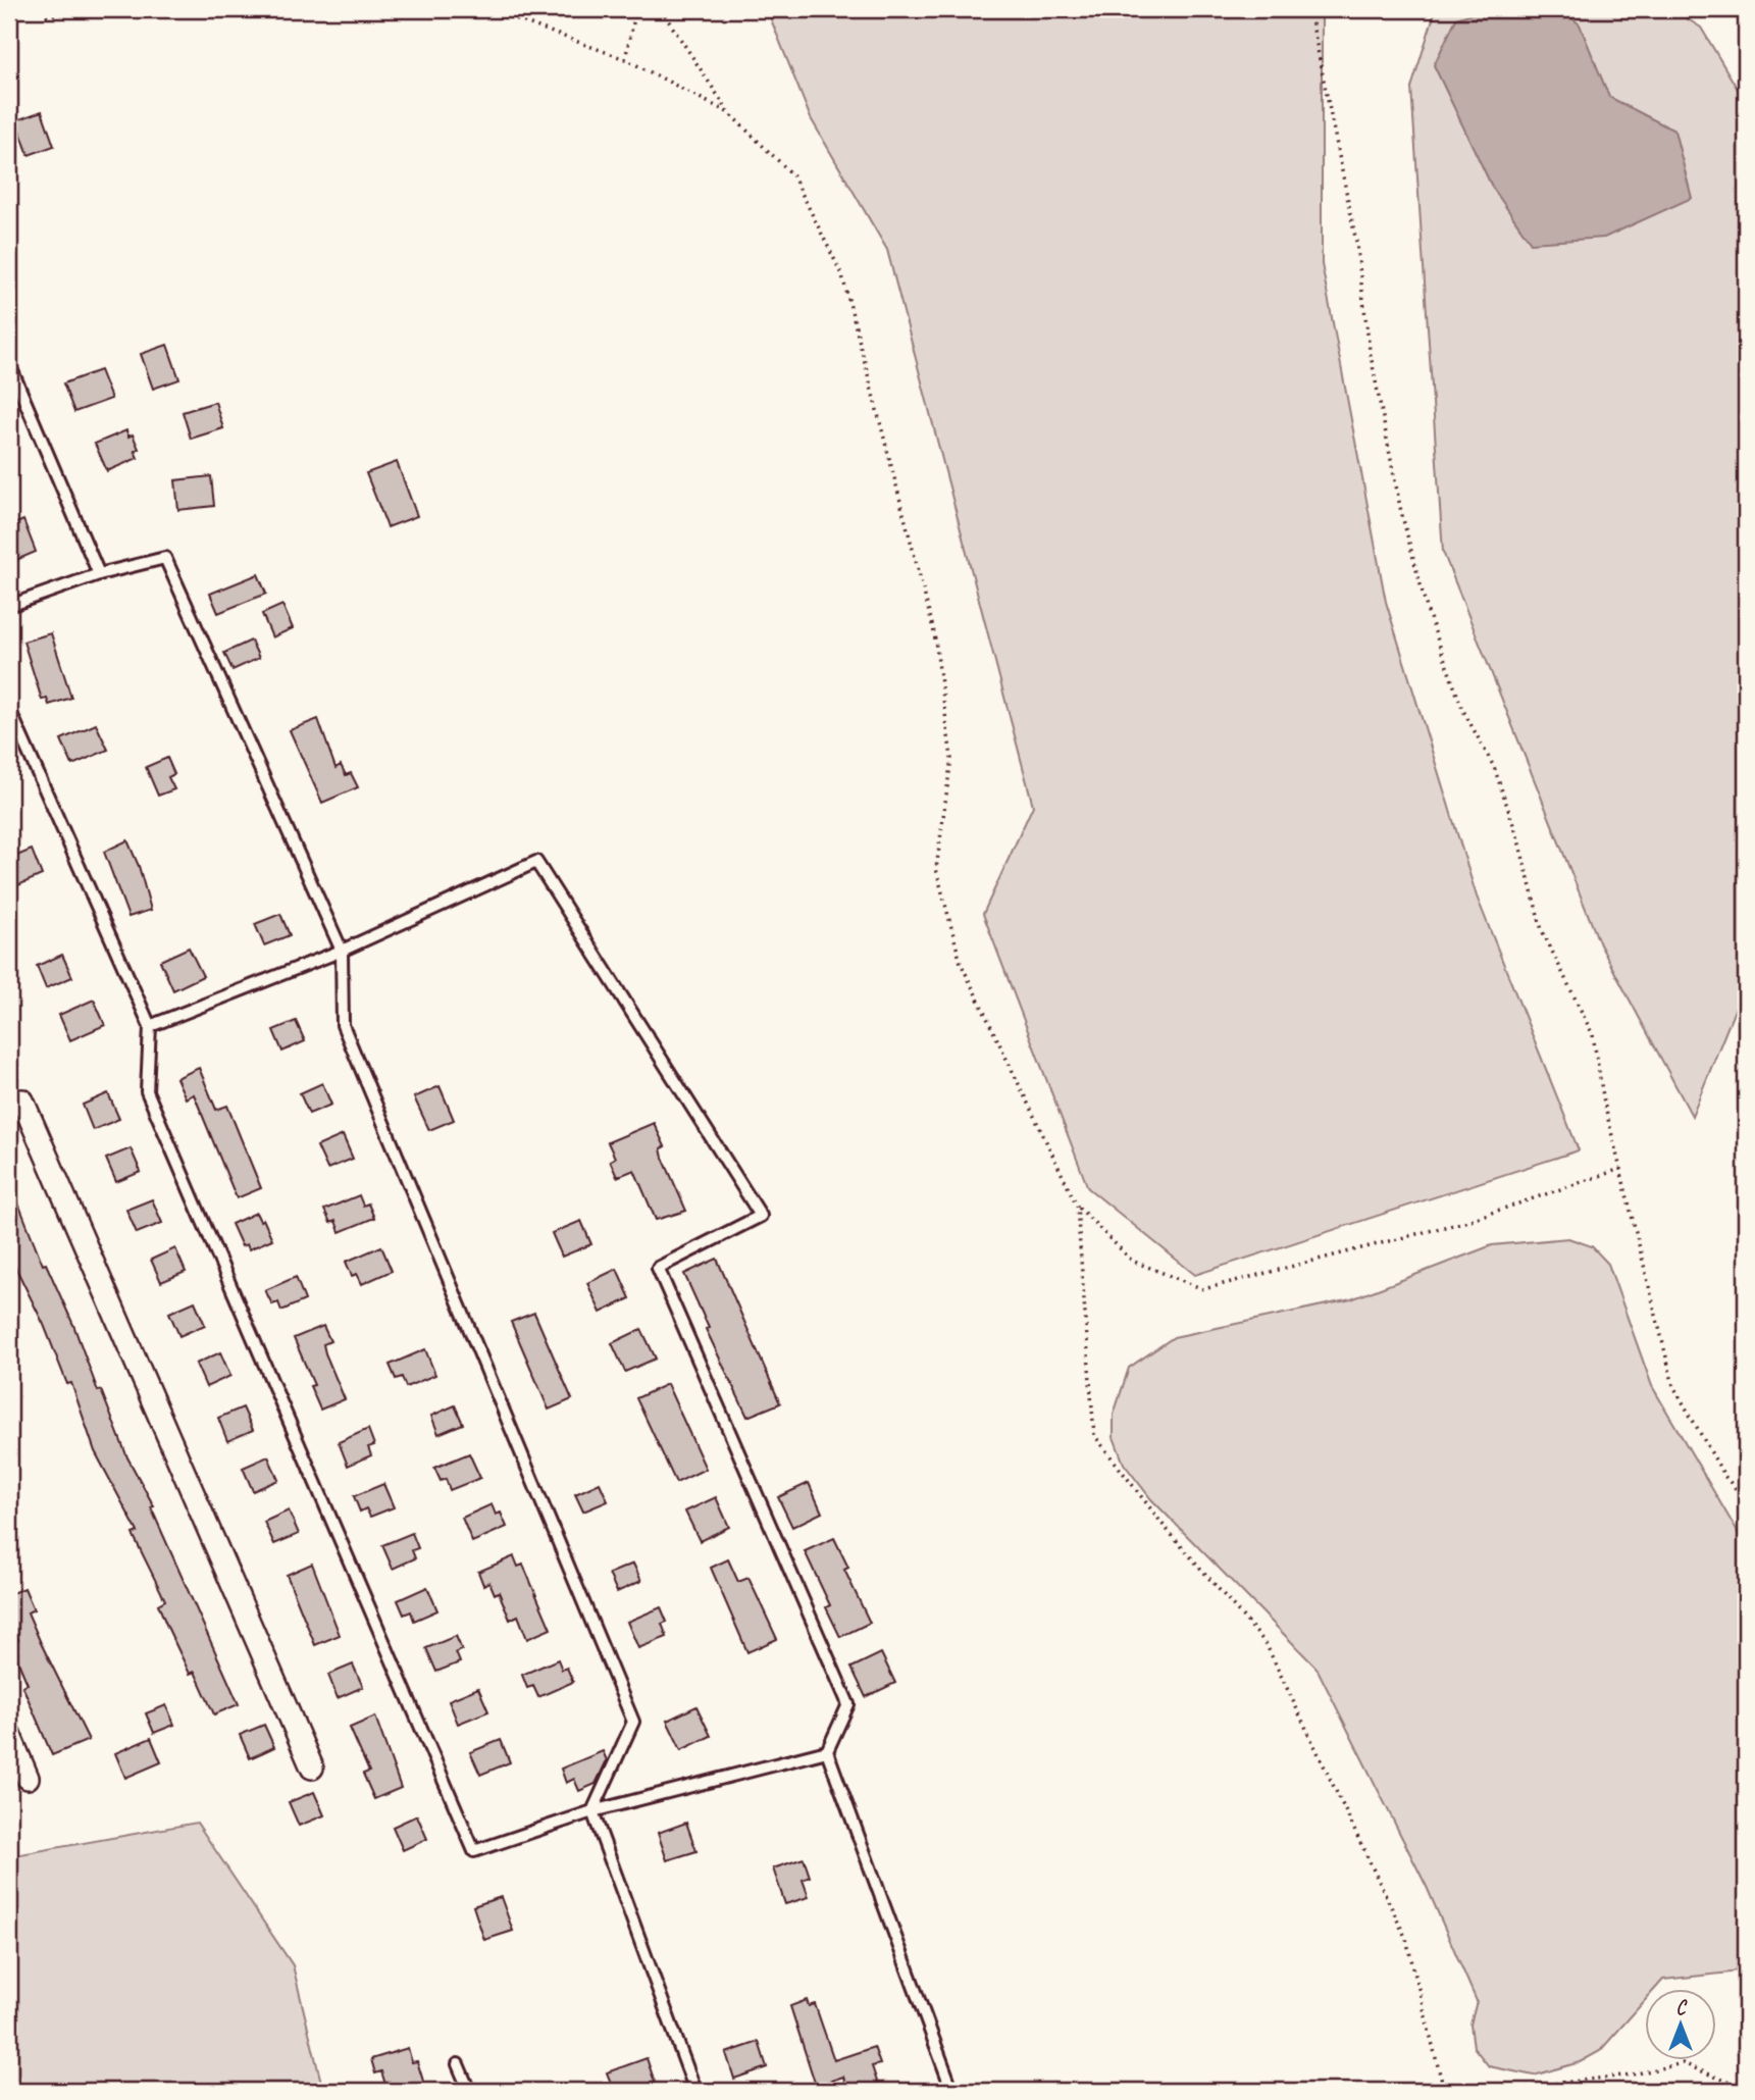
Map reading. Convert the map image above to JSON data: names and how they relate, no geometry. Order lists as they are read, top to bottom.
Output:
{
  "north": "top"
}
